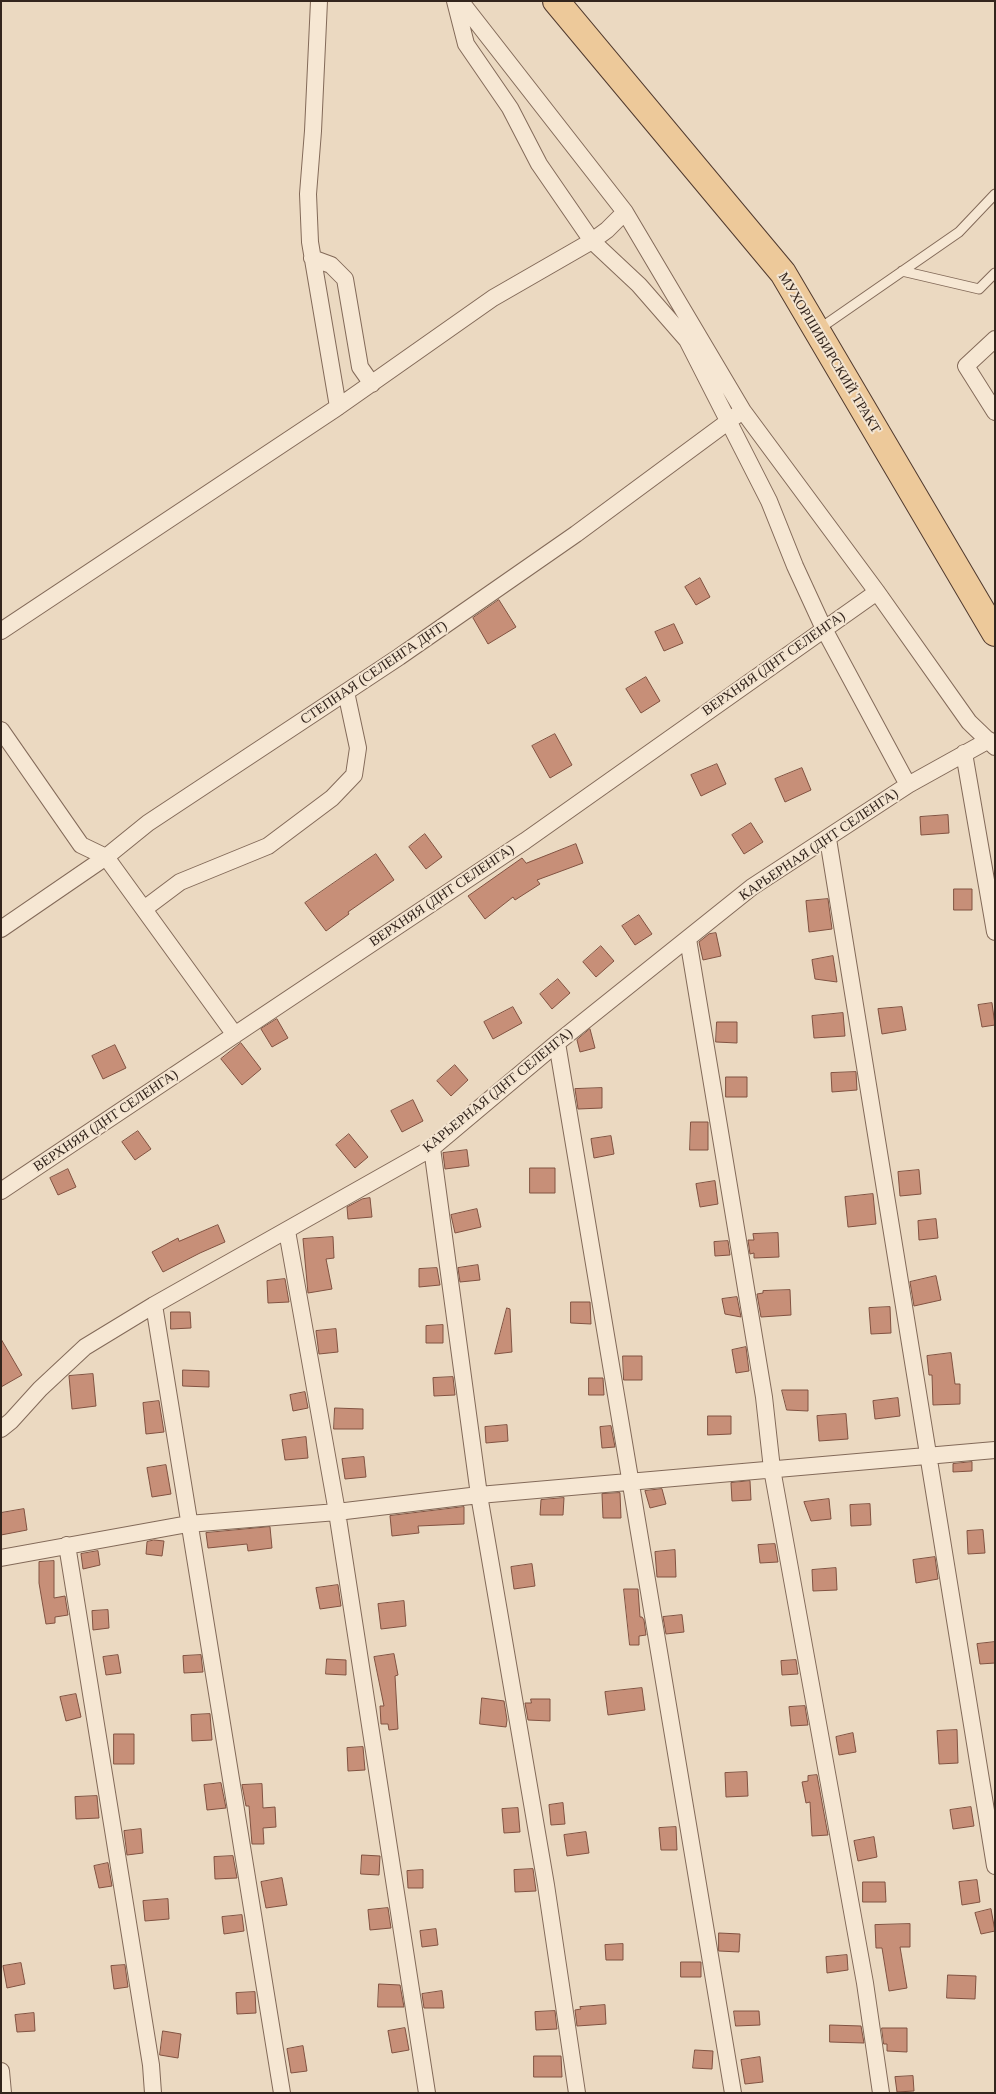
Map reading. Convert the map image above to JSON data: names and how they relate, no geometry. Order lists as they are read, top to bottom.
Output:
{
  "streets": {
    "main road": ["МУХОРШИБИРСКИЙ ТРАКТ"],
    "street": ["ВЕРХНЯЯ (ДНТ СЕЛЕНГА)", "СТЕПНАЯ (СЕЛЕНГА ДНТ)", "КАРЬЕРНАЯ (ДНТ СЕЛЕНГА)"]
  }
}
